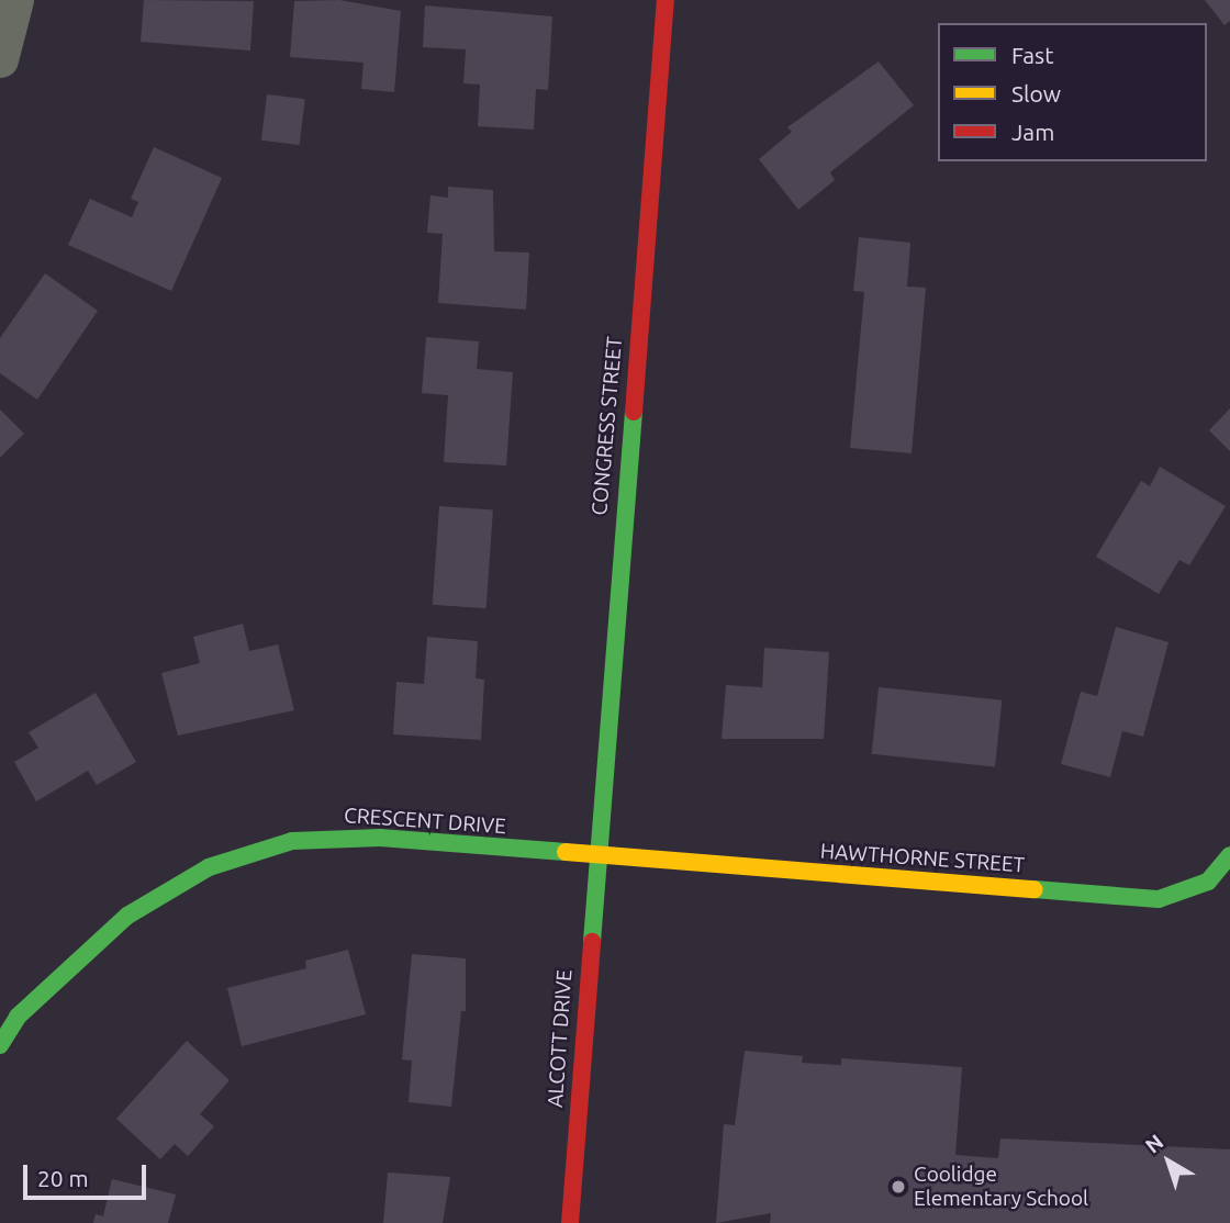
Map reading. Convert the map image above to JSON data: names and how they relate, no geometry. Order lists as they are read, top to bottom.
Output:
{
  "streets": {
    "street": [
      "CONGRESS STREET",
      "CRESCENT DRIVE",
      "HAWTHORNE STREET",
      "ALCOTT DRIVE"
    ]
  },
  "crossings": [
    ["CONGRESS STREET", "CRESCENT DRIVE"],
    ["CONGRESS STREET", "HAWTHORNE STREET"],
    ["CONGRESS STREET", "ALCOTT DRIVE"],
    ["CRESCENT DRIVE", "HAWTHORNE STREET"],
    ["CRESCENT DRIVE", "ALCOTT DRIVE"],
    ["HAWTHORNE STREET", "ALCOTT DRIVE"]
  ],
  "places": ["Coolidge Elementary School"],
  "legend": ["Fast", "Slow", "Jam"],
  "scale_bar": "20 m",
  "north": "top left"
}
